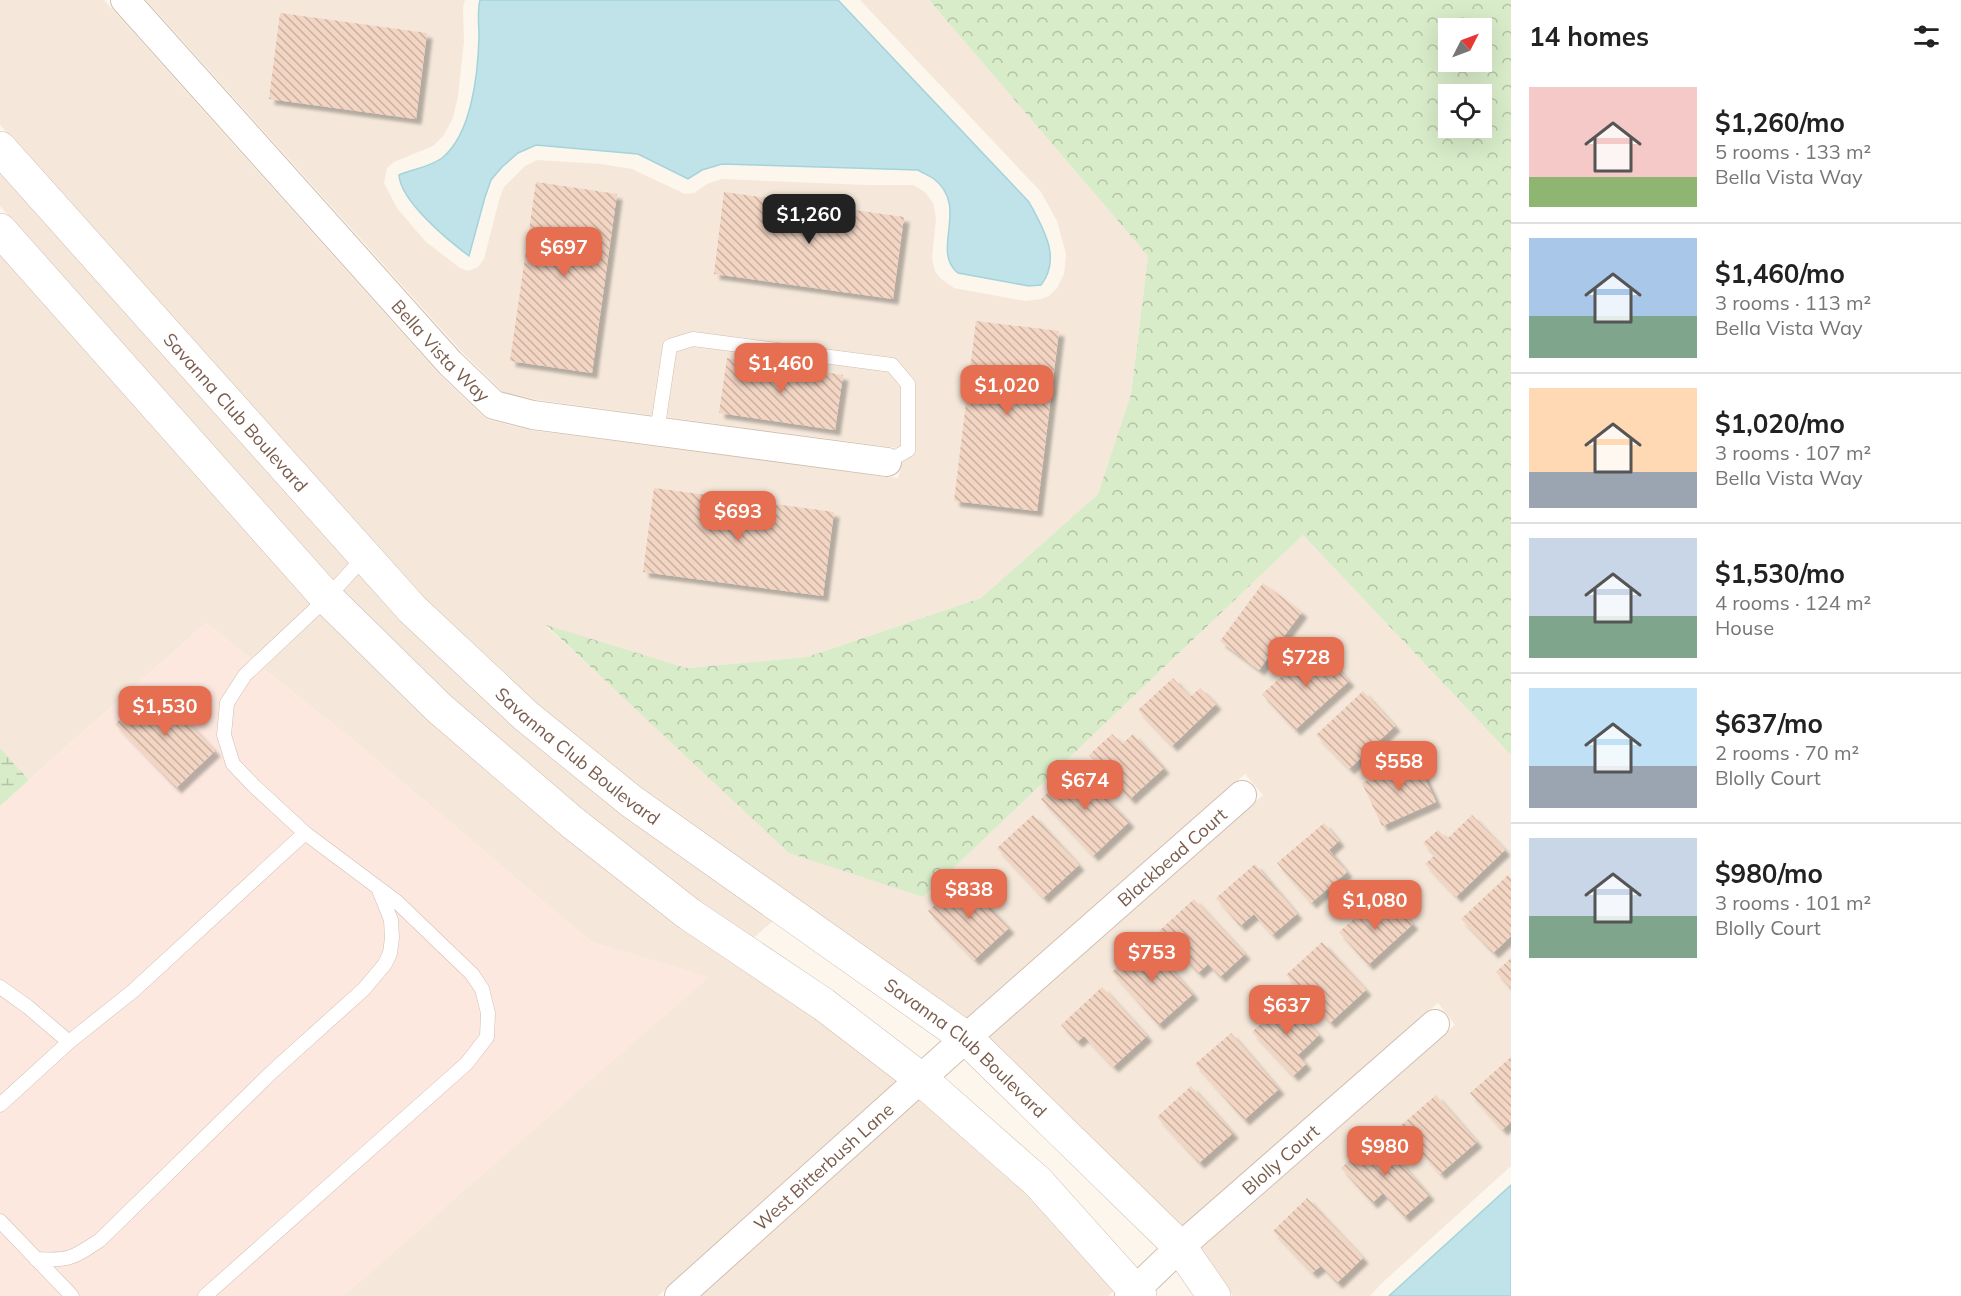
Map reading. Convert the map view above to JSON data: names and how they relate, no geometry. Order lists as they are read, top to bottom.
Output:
{
  "streets": {
    "street": [
      "Bella Vista Way",
      "Savanna Club Boulevard",
      "Blackbead Court",
      "Blolly Court",
      "West Bitterbush Lane"
    ]
  },
  "crossings": [
    ["Savanna Club Boulevard", "Blackbead Court"],
    ["Savanna Club Boulevard", "Blolly Court"],
    ["Savanna Club Boulevard", "West Bitterbush Lane"],
    ["Blackbead Court", "West Bitterbush Lane"]
  ],
  "north": "top right",
  "page": {
    "heading": "14 homes",
    "list": [
      {
        "name": "$1,260/mo",
        "note": "5 rooms · 133 m² · Bella Vista Way"
      },
      {
        "name": "$1,460/mo",
        "note": "3 rooms · 113 m² · Bella Vista Way"
      },
      {
        "name": "$1,020/mo",
        "note": "3 rooms · 107 m² · Bella Vista Way"
      },
      {
        "name": "$1,530/mo",
        "note": "4 rooms · 124 m² · House"
      },
      {
        "name": "$637/mo",
        "note": "2 rooms · 70 m² · Blolly Court"
      },
      {
        "name": "$980/mo",
        "note": "3 rooms · 101 m² · Blolly Court"
      }
    ],
    "price": [
      "$1,260",
      "$697",
      "$1,460",
      "$1,020",
      "$693",
      "$728",
      "$1,530",
      "$558",
      "$674",
      "$838",
      "$1,080",
      "$753",
      "$637",
      "$980"
    ]
  }
}
